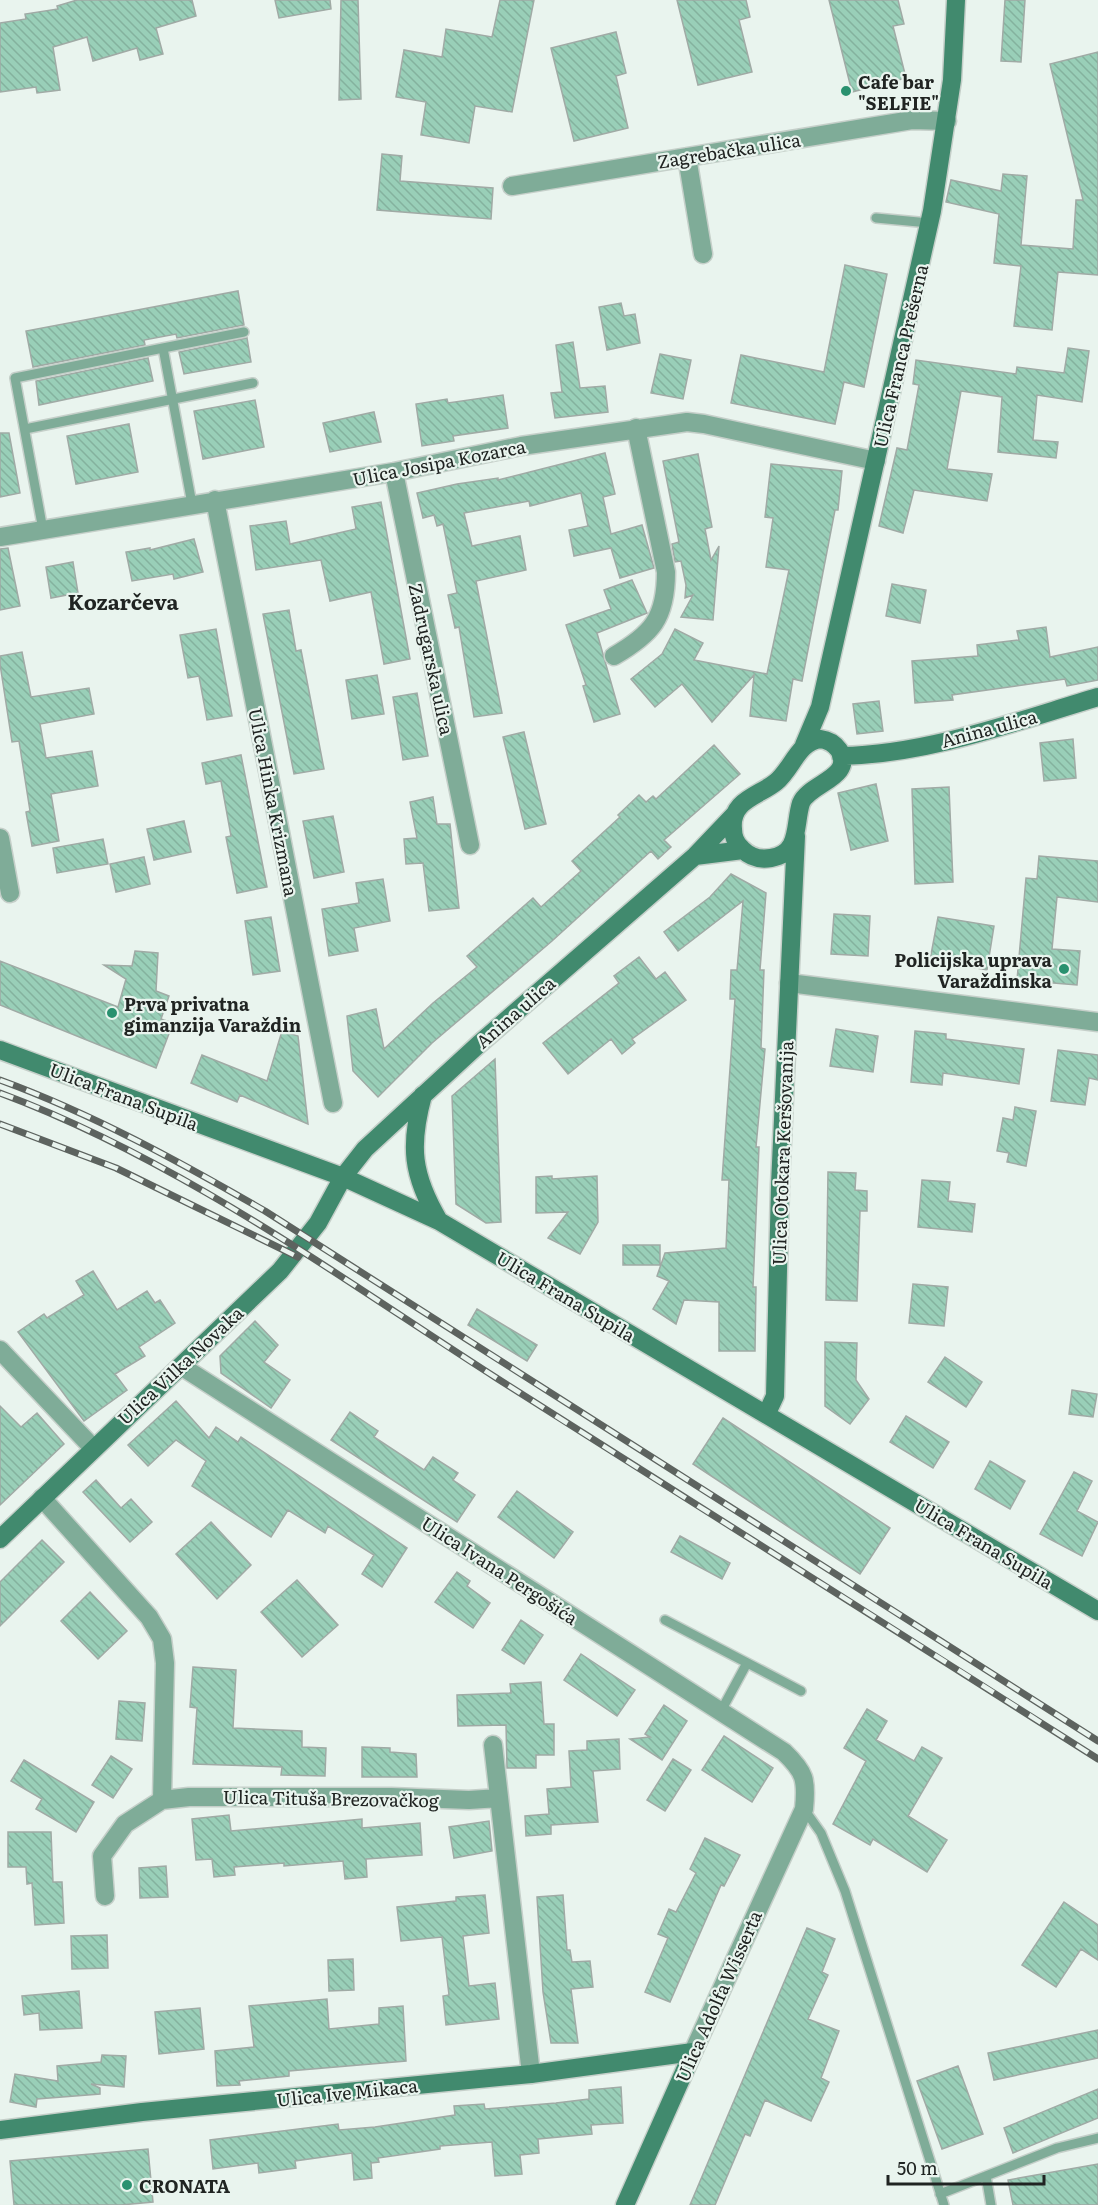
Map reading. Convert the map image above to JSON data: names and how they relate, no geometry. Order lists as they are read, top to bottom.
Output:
{
  "streets": {
    "main road": [
      "Ulica Franca Prešerna",
      "Anina ulica",
      "Ulica Frana Supila",
      "Ulica Otokara Keršovanija",
      "Ulica Vilka Novaka",
      "Ulica Adolfa Wisserta",
      "Ulica Ive Mikaca"
    ],
    "street": [
      "Zagrebačka ulica",
      "Ulica Josipa Kozarca",
      "Zadrugarska ulica",
      "Ulica Hinka Krizmana",
      "Ulica Ivana Pergošića",
      "Ulica Tituša Brezovačkog"
    ]
  },
  "crossings": [
    ["Zagrebačka ulica", "Ulica Franca Prešerna"],
    ["Ulica Franca Prešerna", "Ulica Josipa Kozarca"],
    ["Ulica Franca Prešerna", "Anina ulica"],
    ["Ulica Josipa Kozarca", "Zadrugarska ulica"],
    ["Ulica Josipa Kozarca", "Ulica Hinka Krizmana"],
    ["Anina ulica", "Ulica Frana Supila"],
    ["Anina ulica", "Ulica Otokara Keršovanija"],
    ["Anina ulica", "Ulica Vilka Novaka"],
    ["Ulica Frana Supila", "Ulica Otokara Keršovanija"],
    ["Ulica Frana Supila", "Ulica Vilka Novaka"],
    ["Ulica Vilka Novaka", "Ulica Ivana Pergošića"],
    ["Ulica Ivana Pergošića", "Ulica Adolfa Wisserta"],
    ["Ulica Adolfa Wisserta", "Ulica Ive Mikaca"]
  ],
  "districts": ["Kozarčeva"],
  "places": [
    "Cafe bar \"SELFIE\"",
    "Policijska uprava Varaždinska",
    "Prva privatna gimanzija Varaždin",
    "CRONATA"
  ],
  "scale_bar": "50 m"
}
